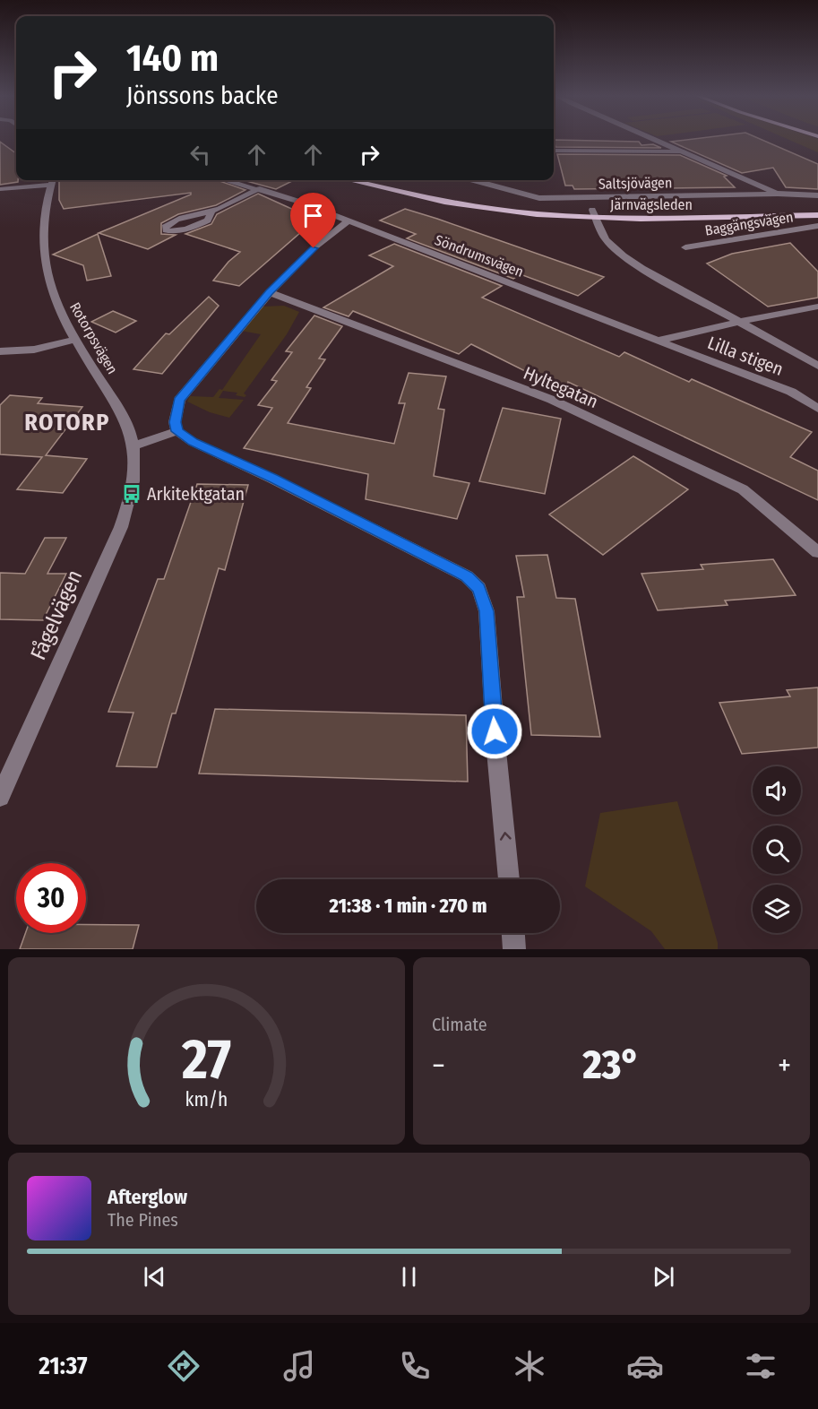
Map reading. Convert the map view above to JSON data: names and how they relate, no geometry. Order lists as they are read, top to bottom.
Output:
{
  "streets": {
    "main road": ["Järnvägsleden"],
    "street": [
      "Saltsjövägen",
      "Baggängsvägen",
      "Söndrumsvägen",
      "Rotorpsvägen",
      "Lilla stigen",
      "Hyltegatan",
      "Fågelvägen"
    ]
  },
  "crossings": [
    ["Söndrumsvägen", "Lilla stigen"],
    ["Rotorpsvägen", "Fågelvägen"]
  ],
  "districts": ["ROTORP"],
  "places": {
    "bus stop": ["Arkitektgatan"]
  },
  "page": {
    "turn": ["140 m", "Jönssons backe"],
    "limit": "30",
    "trip": "21:38 · 1 min · 270 m",
    "tile": "Climate",
    "heat": ["−", "23°", "+"],
    "song": ["Afterglow", "The Pines"],
    "tabs": "21:37",
    "gauge": ["27", "km/h"]
  }
}
